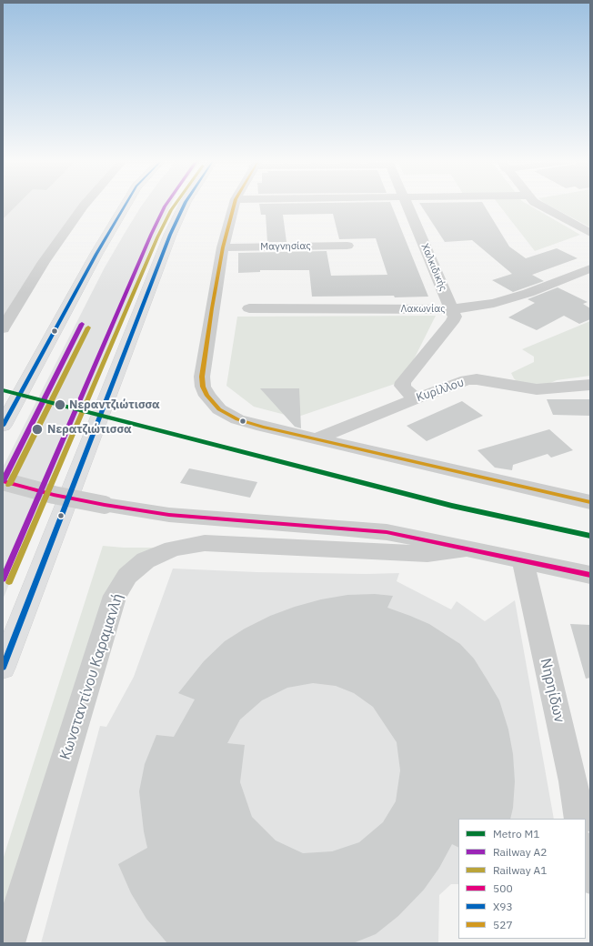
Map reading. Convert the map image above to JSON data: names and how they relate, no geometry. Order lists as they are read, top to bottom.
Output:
{
  "streets": {
    "street": [
      "Μαγνησίας",
      "Χαλκιδικής",
      "Λακωνίας",
      "Κυρίλλου",
      "Κωνσταντίνου Καραμανλή",
      "Νηρηίδων"
    ]
  },
  "crossings": [
    ["Χαλκιδικής", "Λακωνίας"],
    ["Χαλκιδικής", "Κυρίλλου"]
  ],
  "places": ["Νεραντζιώτισσα", "Νερατζιώτισσα"],
  "lines": [
    "rail line A2",
    "rail line A1",
    "transit line X93",
    "transit line 527",
    "metro line Μ1",
    "transit line 500"
  ],
  "legend": [
    "Metro Μ1",
    "Railway A2",
    "Railway A1",
    "500",
    "X93",
    "527"
  ]
}
